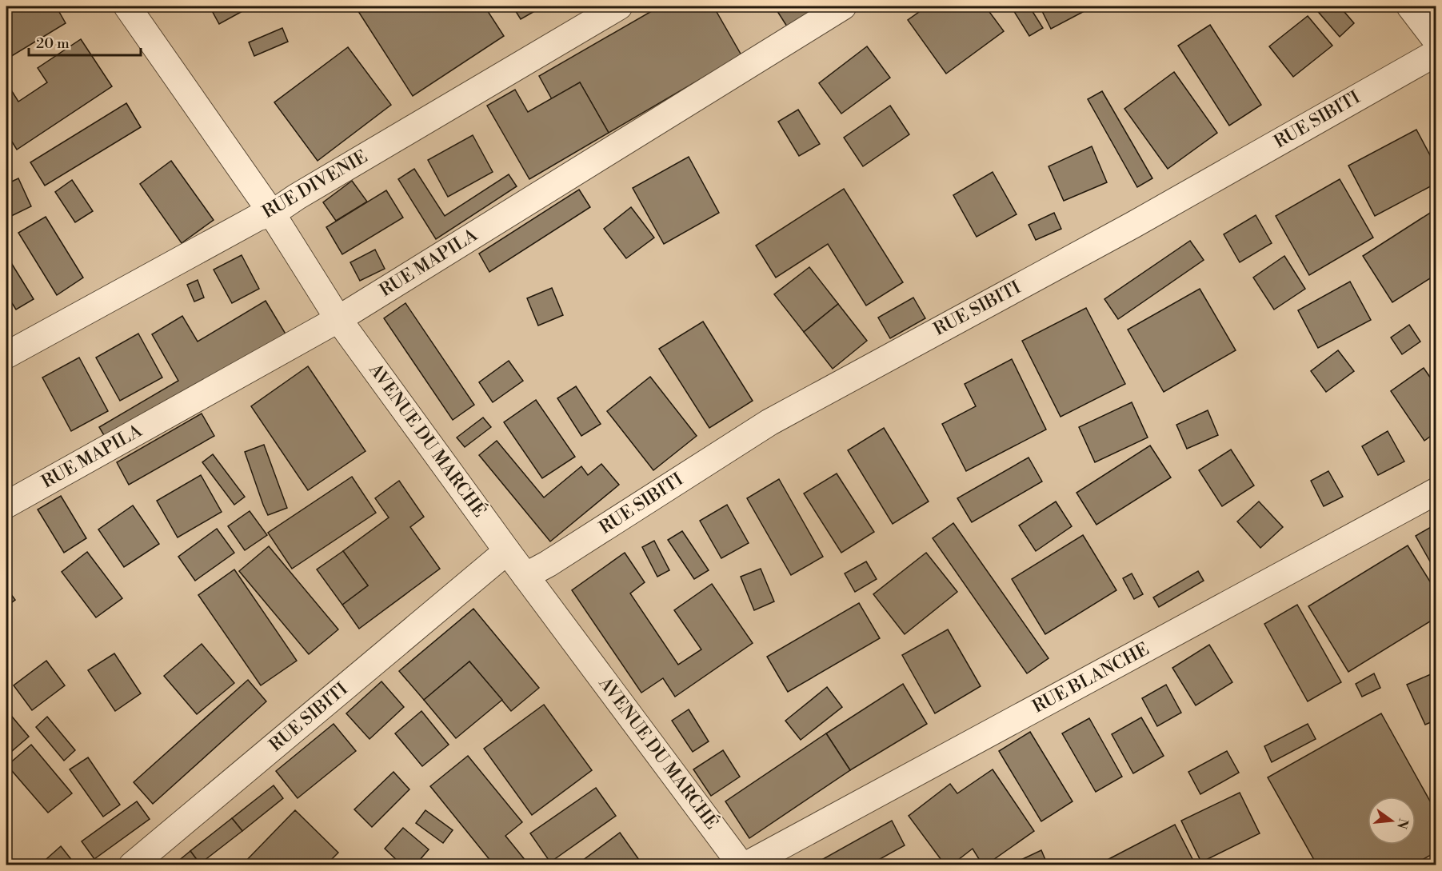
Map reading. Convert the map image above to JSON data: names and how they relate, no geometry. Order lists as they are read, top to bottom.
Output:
{
  "streets": {
    "street": [
      "RUE SIBITI",
      "RUE DIVENIE",
      "RUE MAPILA",
      "AVENUE DU MARCHÉ",
      "RUE BLANCHE"
    ]
  },
  "crossings": [
    ["RUE SIBITI", "AVENUE DU MARCHÉ"],
    ["RUE DIVENIE", "AVENUE DU MARCHÉ"],
    ["RUE MAPILA", "AVENUE DU MARCHÉ"],
    ["AVENUE DU MARCHÉ", "RUE BLANCHE"]
  ],
  "scale_bar": "20 m",
  "north": "right"
}
